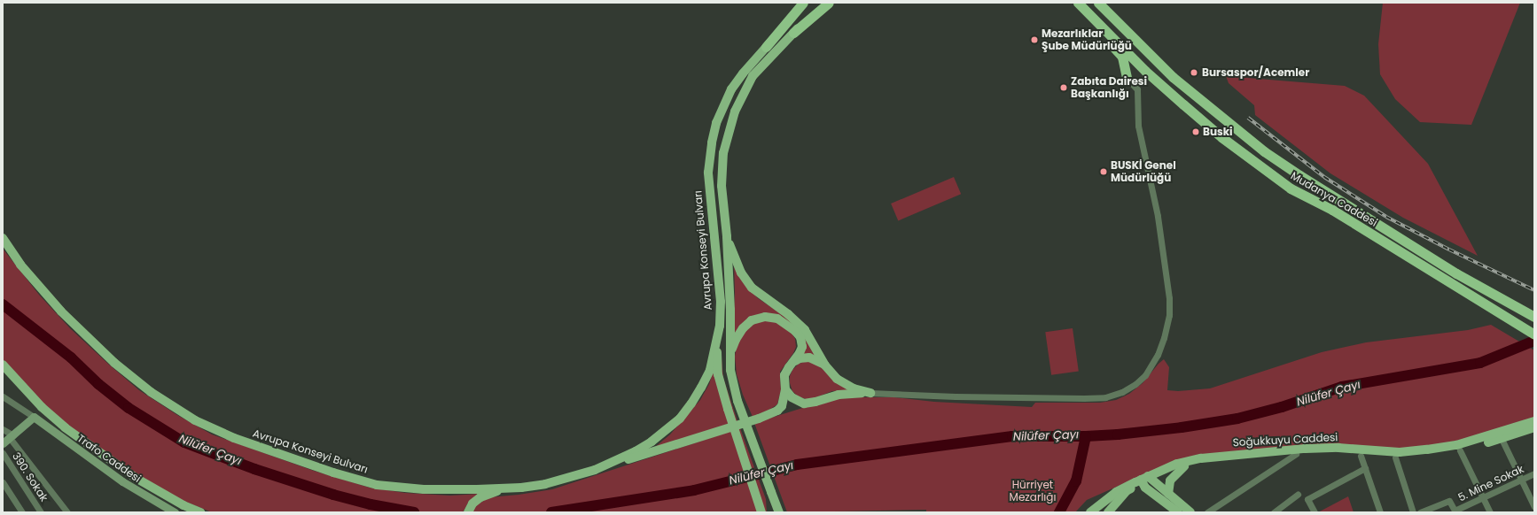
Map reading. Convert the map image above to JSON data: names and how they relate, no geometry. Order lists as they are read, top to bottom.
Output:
{
  "streets": {
    "highway": ["Mudanya Caddesi"],
    "main road": ["Avrupa Konseyi Bulvarı", "Soğukkuyu Caddesi", "Trafo Caddesi"],
    "street": ["390. Sokak", "5. Mine Sokak"]
  },
  "water": ["Nilüfer Çayı"],
  "parks": ["Hürriyet Mezarlığı"],
  "places": [
    "Mezarlıklar Şube Müdürlüğü",
    "Bursaspor/Acemler",
    "Zabıta Dairesi Başkanlığı",
    "Buski",
    "BUSKİ Genel Müdürlüğü"
  ]
}
